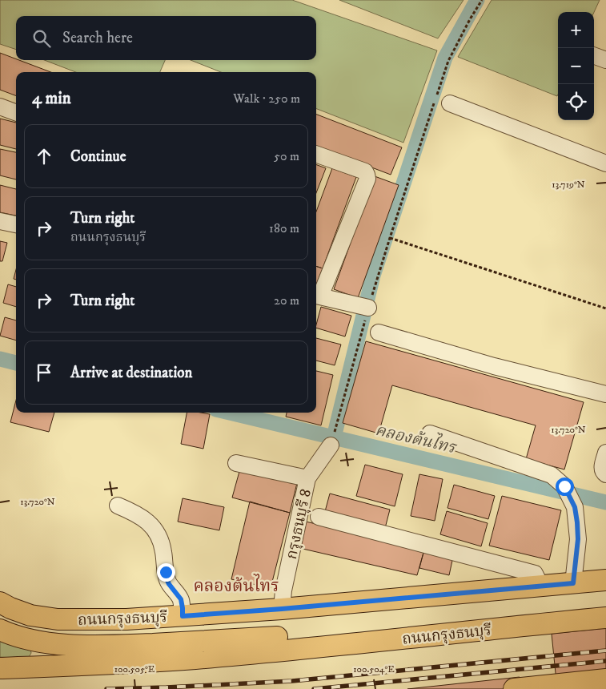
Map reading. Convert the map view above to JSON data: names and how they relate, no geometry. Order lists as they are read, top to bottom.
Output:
{
  "streets": {
    "main road": ["ถนนกรุงธนบุรี"],
    "street": ["กรุงธนบุรี 8"]
  },
  "crossings": [
    ["กรุงธนบุรี 8", "ถนนกรุงธนบุรี"]
  ],
  "districts": ["คลองต้นไทร"],
  "water": ["คลองต้นไทร"],
  "page": {
    "map_buttons": ["+", "−"],
    "search": "Search here",
    "heading": ["4 min", "Walk · 250 m"],
    "list": [
      ["Continue", "50 m"],
      ["Turn right", "ถนนกรุงธนบุรี", "180 m"],
      ["Turn right", "20 m"],
      "Arrive at destination"
    ]
  },
  "coordinates": [
    "13.719°N",
    "13.720°N",
    "100.505°E",
    "100.504°E"
  ]
}
